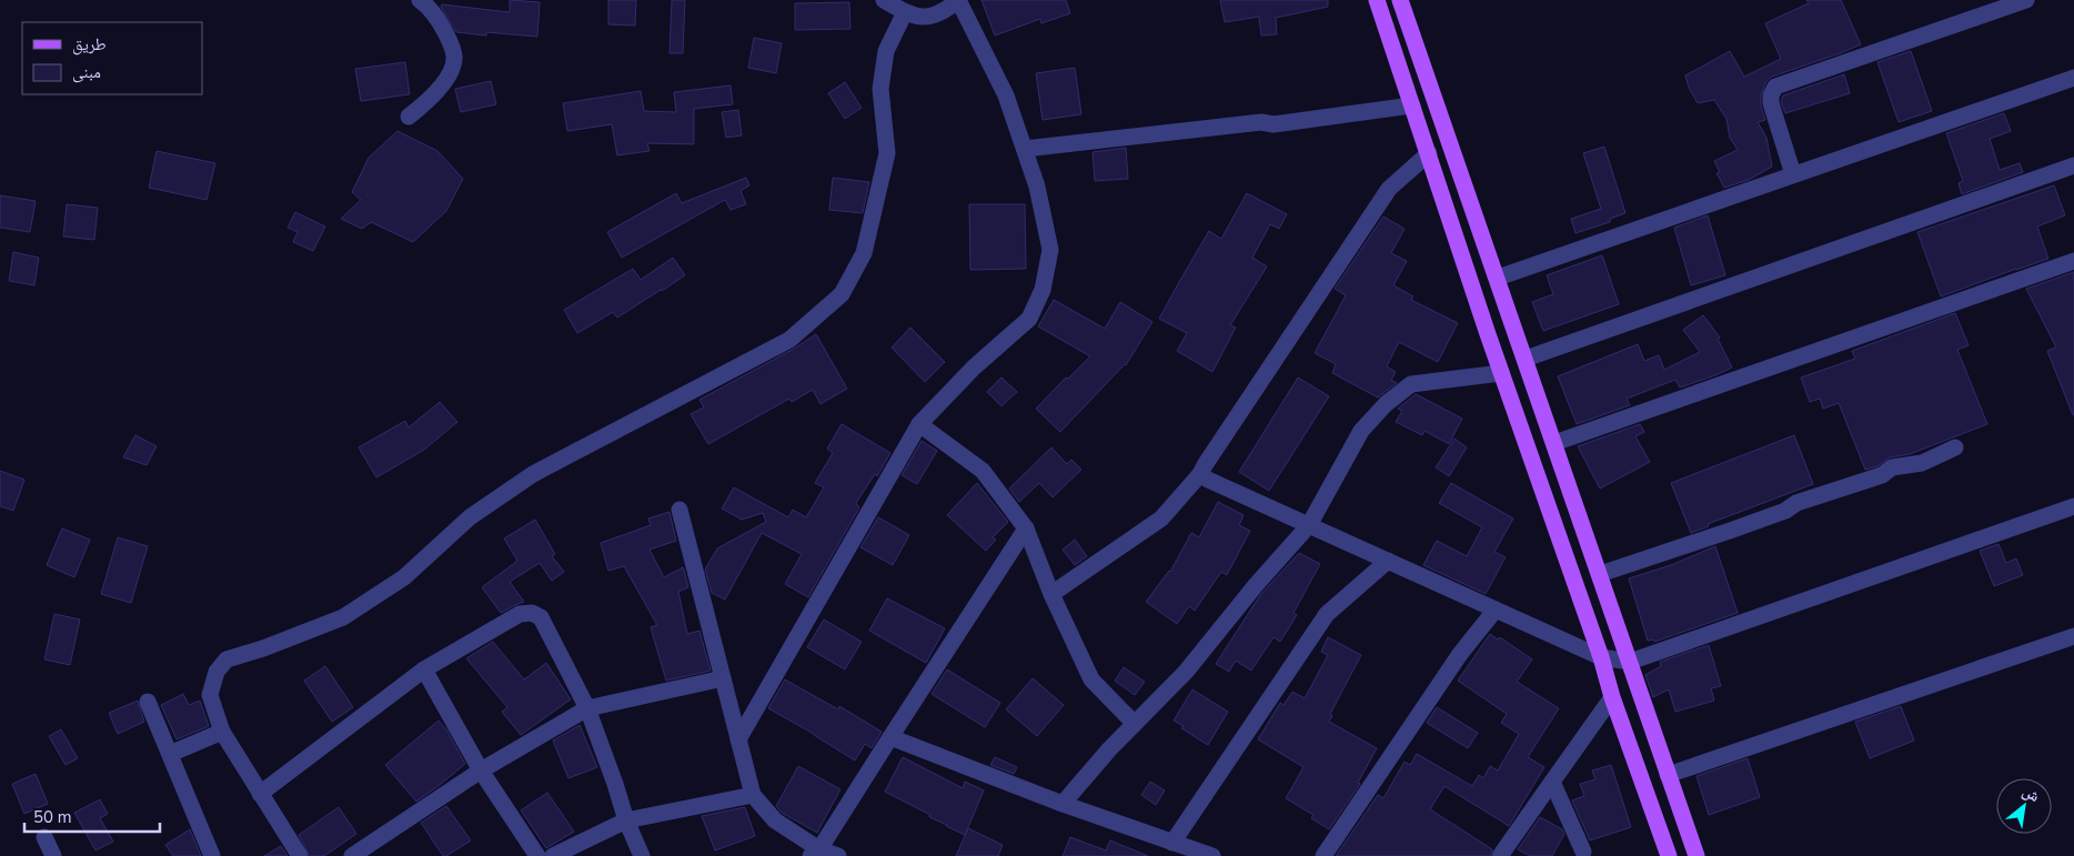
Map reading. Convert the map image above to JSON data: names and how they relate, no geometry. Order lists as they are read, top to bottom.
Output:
{
  "legend": ["طريق", "مبنى"],
  "scale_bar": "50 m",
  "north": "top right"
}
